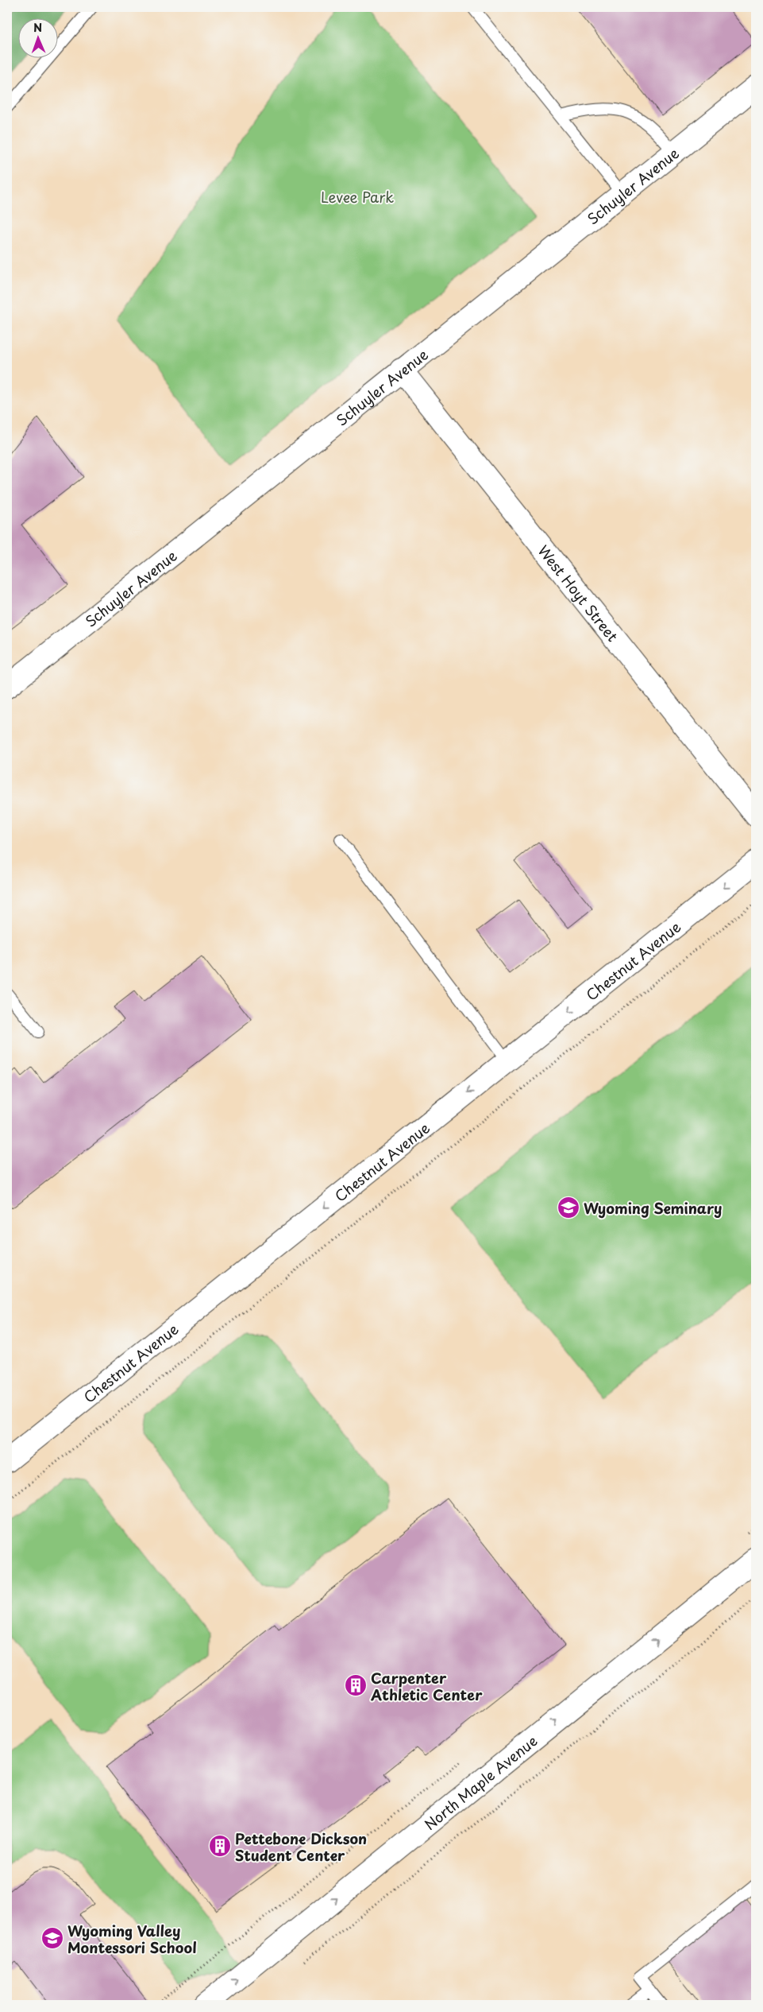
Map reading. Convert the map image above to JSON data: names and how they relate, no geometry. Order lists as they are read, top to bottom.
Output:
{
  "streets": {
    "street": [
      "Schuyler Avenue",
      "West Hoyt Street",
      "Chestnut Avenue",
      "North Maple Avenue"
    ]
  },
  "crossings": [
    ["Schuyler Avenue", "West Hoyt Street"]
  ],
  "one_way": ["Chestnut Avenue", "North Maple Avenue"],
  "parks": ["Levee Park"],
  "places": {
    "school or university": ["Wyoming Seminary", "Wyoming Valley Montessori School"],
    "building": ["Carpenter Athletic Center", "Pettebone Dickson Student Center"]
  },
  "north": "top"
}
